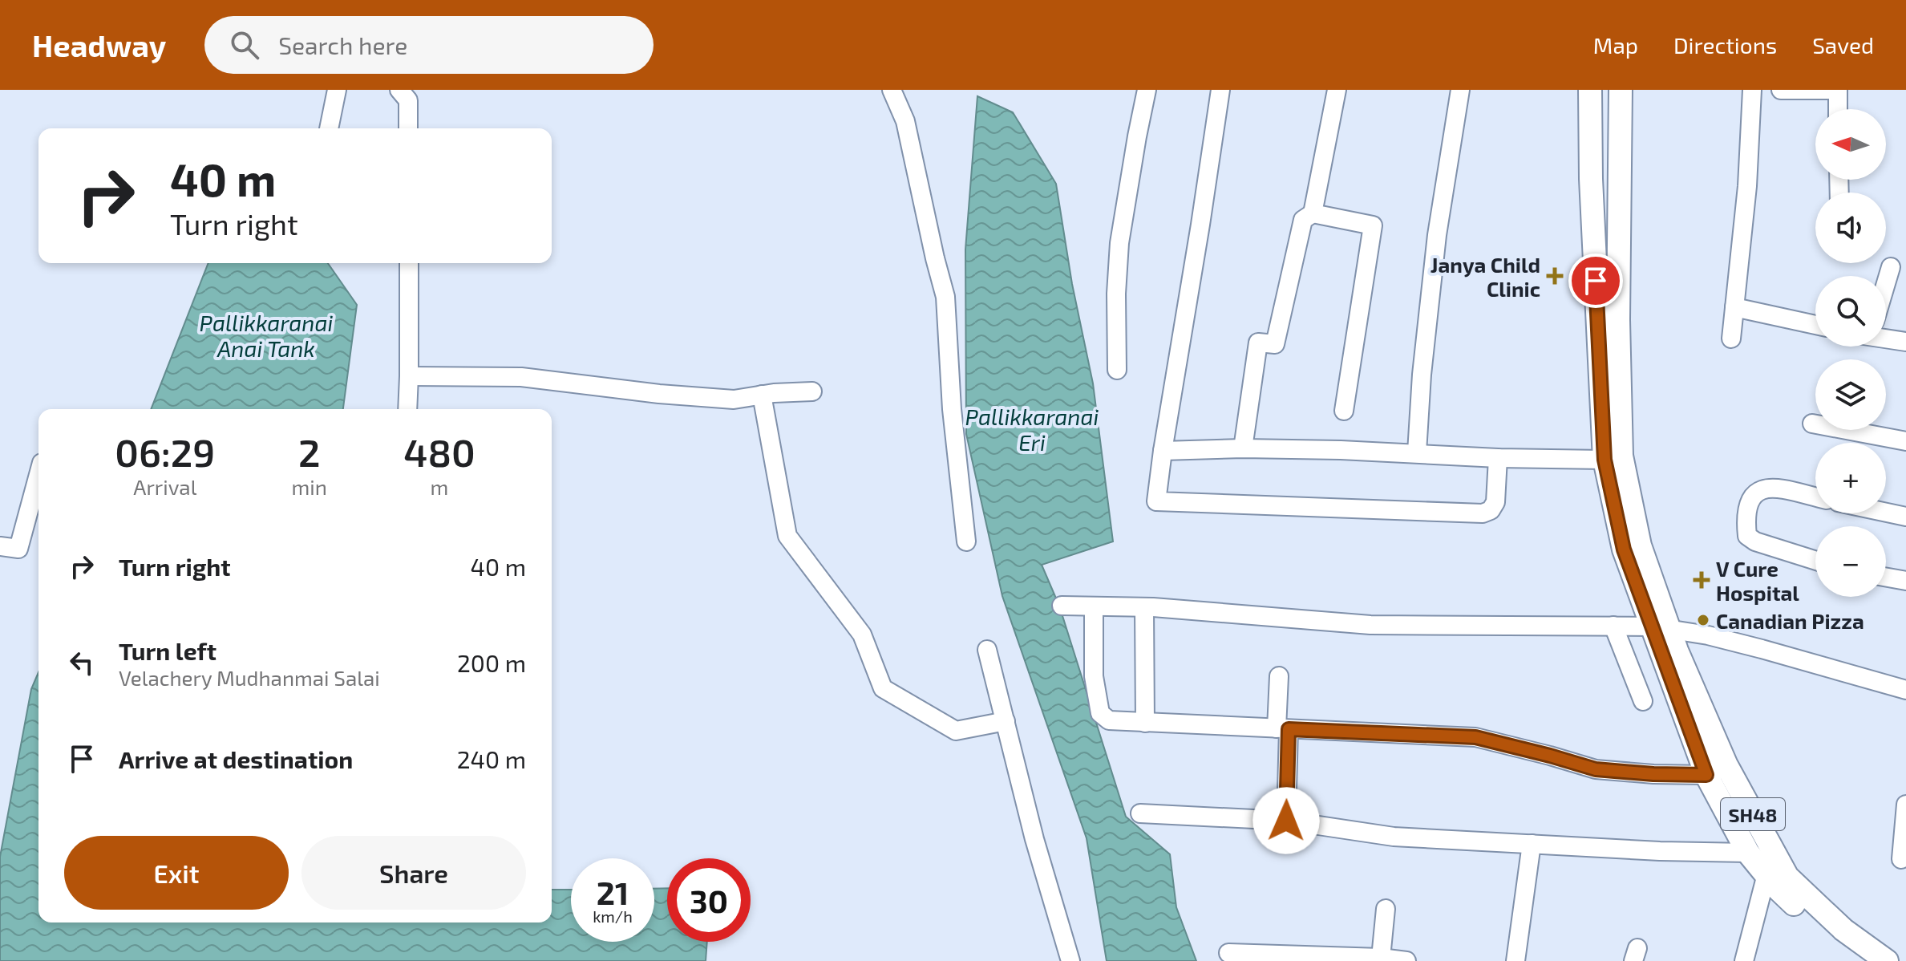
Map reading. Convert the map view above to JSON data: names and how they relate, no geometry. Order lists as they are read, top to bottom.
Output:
{
  "streets": {
    "main road": ["SH48"]
  },
  "water": ["Pallikkaranai Anai Tank", "Pallikkaranai Eri"],
  "places": {
    "health": ["Janya Child Clinic", "V Cure Hospital"],
    "other": ["Canadian Pizza"]
  },
  "north": "left",
  "page": {
    "header": "Headway",
    "search": "Search here",
    "nav": ["Map", "Directions", "Saved"],
    "map_buttons": ["+", "−"],
    "turn": ["40 m", "Turn right"],
    "eta": [
      "06:29",
      "Arrival",
      "2",
      "min",
      "480",
      "m"
    ],
    "list": [
      {
        "name": "Turn right",
        "value": "40 m"
      },
      {
        "name": "Turn left",
        "note": "Velachery Mudhanmai Salai",
        "value": "200 m"
      },
      {
        "name": "Arrive at destination",
        "value": "240 m"
      }
    ],
    "buttons": ["Exit", "Share"],
    "speed": "21 km/h",
    "limit": "30"
  }
}
